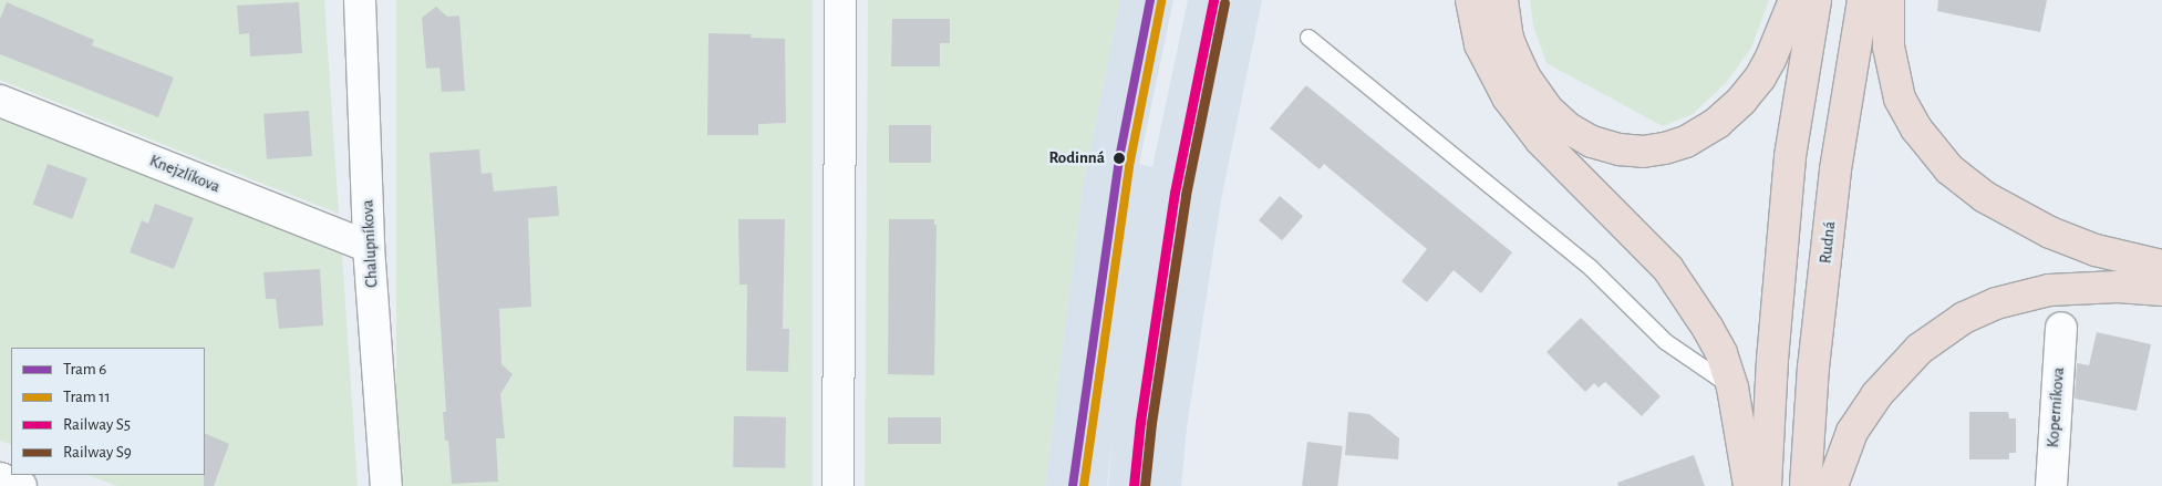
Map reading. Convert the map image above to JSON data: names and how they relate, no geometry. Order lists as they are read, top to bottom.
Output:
{
  "streets": {
    "highway": ["Rudná"],
    "street": ["Knejzlíkova", "Chalupníkova", "Koperníkova"]
  },
  "crossings": [
    ["Knejzlíkova", "Chalupníkova"]
  ],
  "places": ["Rodinná"],
  "lines": [
    "tram line 6",
    "rail line S5",
    "tram line 11",
    "rail line S9"
  ],
  "legend": [
    "Tram 6",
    "Tram 11",
    "Railway S5",
    "Railway S9"
  ]
}
